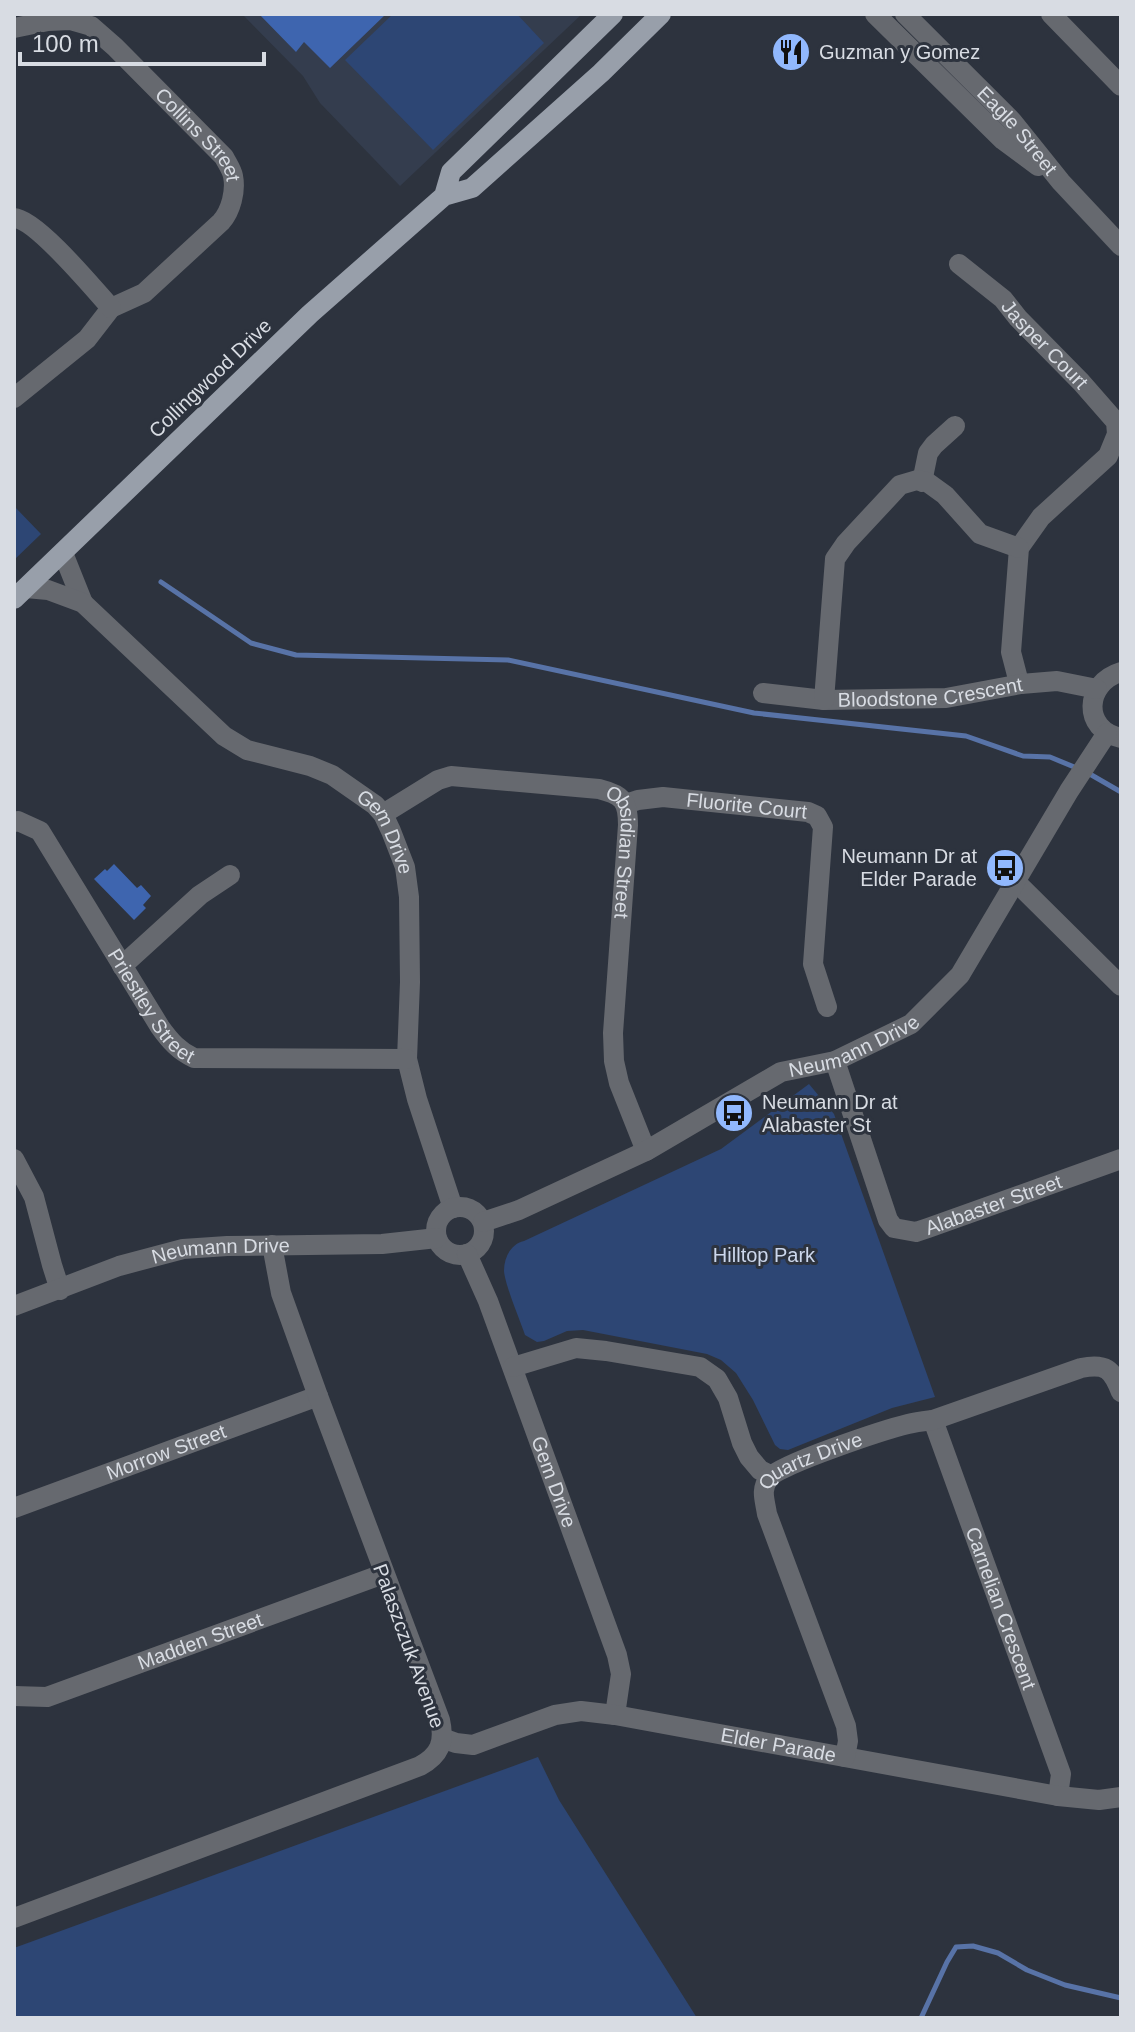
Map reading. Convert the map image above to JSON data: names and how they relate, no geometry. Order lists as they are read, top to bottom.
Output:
{
  "streets": {
    "main road": ["Collingwood Drive"],
    "street": [
      "Eagle Street",
      "Collins Street",
      "Jasper Court",
      "Bloodstone Crescent",
      "Fluorite Court",
      "Gem Drive",
      "Obsidian Street",
      "Priestley Street",
      "Neumann Drive",
      "Alabaster Street",
      "Morrow Street",
      "Quartz Drive",
      "Carnelian Crescent",
      "Madden Street",
      "Palaszczuk Avenue",
      "Elder Parade"
    ]
  },
  "crossings": [
    ["Collingwood Drive", "Gem Drive"],
    ["Fluorite Court", "Obsidian Street"],
    ["Gem Drive", "Obsidian Street"],
    ["Gem Drive", "Priestley Street"],
    ["Gem Drive", "Neumann Drive"],
    ["Gem Drive", "Elder Parade"],
    ["Obsidian Street", "Neumann Drive"],
    ["Neumann Drive", "Alabaster Street"],
    ["Neumann Drive", "Palaszczuk Avenue"],
    ["Morrow Street", "Palaszczuk Avenue"],
    ["Quartz Drive", "Carnelian Crescent"],
    ["Quartz Drive", "Elder Parade"],
    ["Carnelian Crescent", "Elder Parade"],
    ["Madden Street", "Palaszczuk Avenue"],
    ["Palaszczuk Avenue", "Elder Parade"]
  ],
  "parks": ["Hilltop Park"],
  "places": {
    "restaurant": ["Guzman y Gomez"],
    "bus stop": ["Neumann Dr at Elder Parade", "Neumann Dr at Alabaster St"]
  },
  "scale_bar": "100 m"
}
